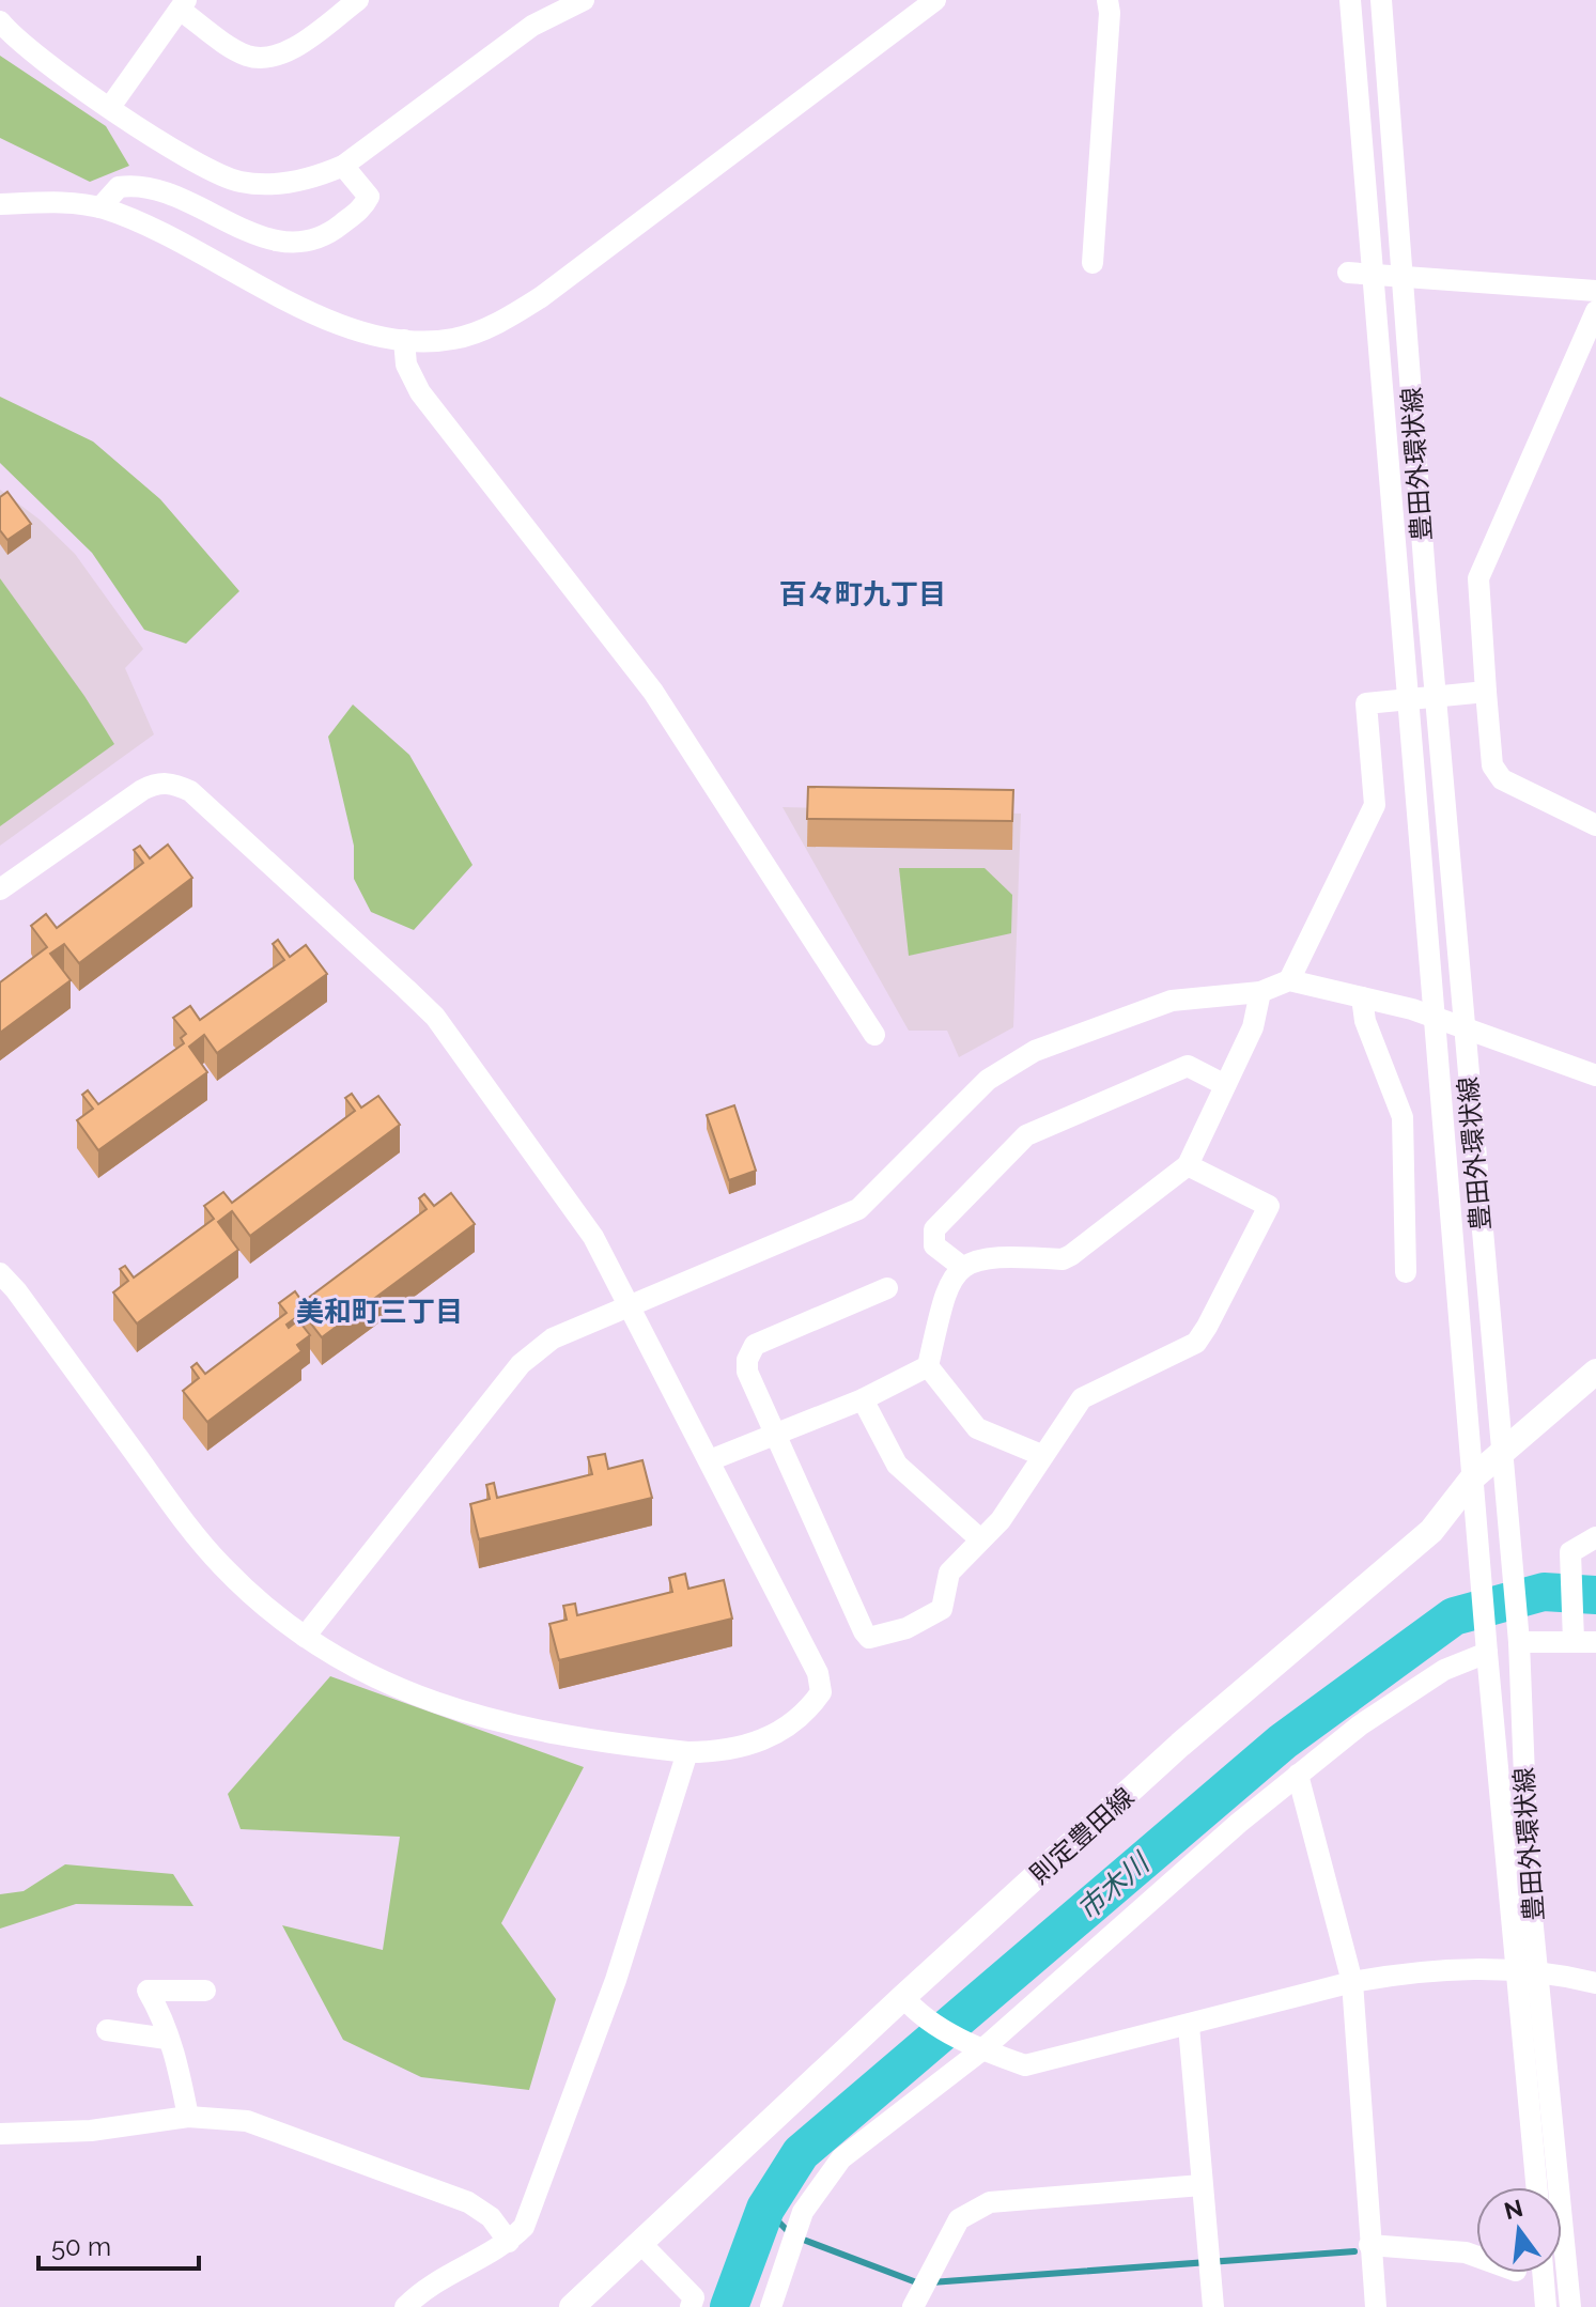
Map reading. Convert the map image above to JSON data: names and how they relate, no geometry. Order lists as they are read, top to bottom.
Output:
{
  "streets": {
    "main road": ["則定豊田線"],
    "street": ["豊田外環状線"]
  },
  "crossings": [
    ["豊田外環状線", "則定豊田線"]
  ],
  "districts": ["百々町九丁目", "美和町三丁目"],
  "water": ["市木川"],
  "scale_bar": "50 m",
  "north": "top"
}
